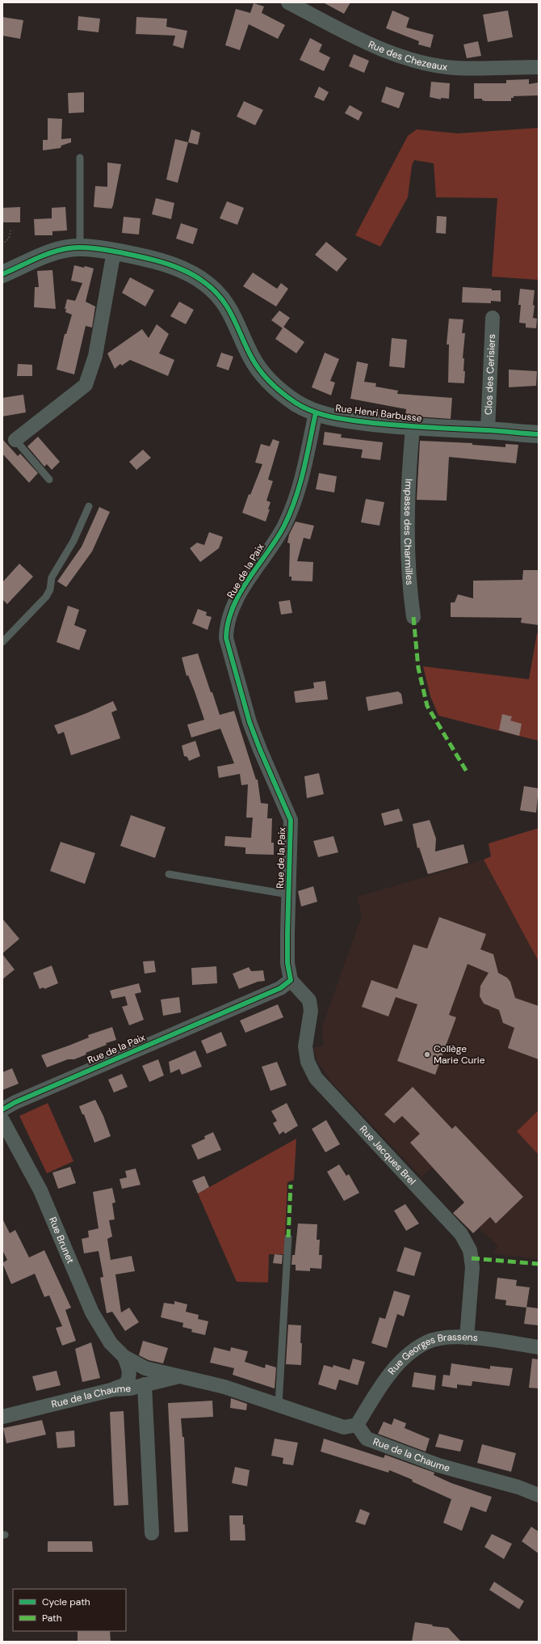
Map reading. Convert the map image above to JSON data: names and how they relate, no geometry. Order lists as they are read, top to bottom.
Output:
{
  "streets": {
    "street": [
      "Rue des Chezeaux",
      "Clos des Cerisiers",
      "Rue Henri Barbusse",
      "Impasse des Charmilles",
      "Rue de la Paix",
      "Rue Jacques Brel",
      "Rue Brunet",
      "Rue Georges Brassens",
      "Rue de la Chaume"
    ]
  },
  "crossings": [
    ["Clos des Cerisiers", "Rue Henri Barbusse"],
    ["Rue Henri Barbusse", "Impasse des Charmilles"],
    ["Rue Henri Barbusse", "Rue de la Paix"],
    ["Rue de la Paix", "Rue Jacques Brel"],
    ["Rue Jacques Brel", "Rue Georges Brassens"],
    ["Rue Brunet", "Rue de la Chaume"],
    ["Rue Georges Brassens", "Rue de la Chaume"]
  ],
  "places": ["Collège Marie Curie"],
  "legend": ["Cycle path", "Path"]
}
